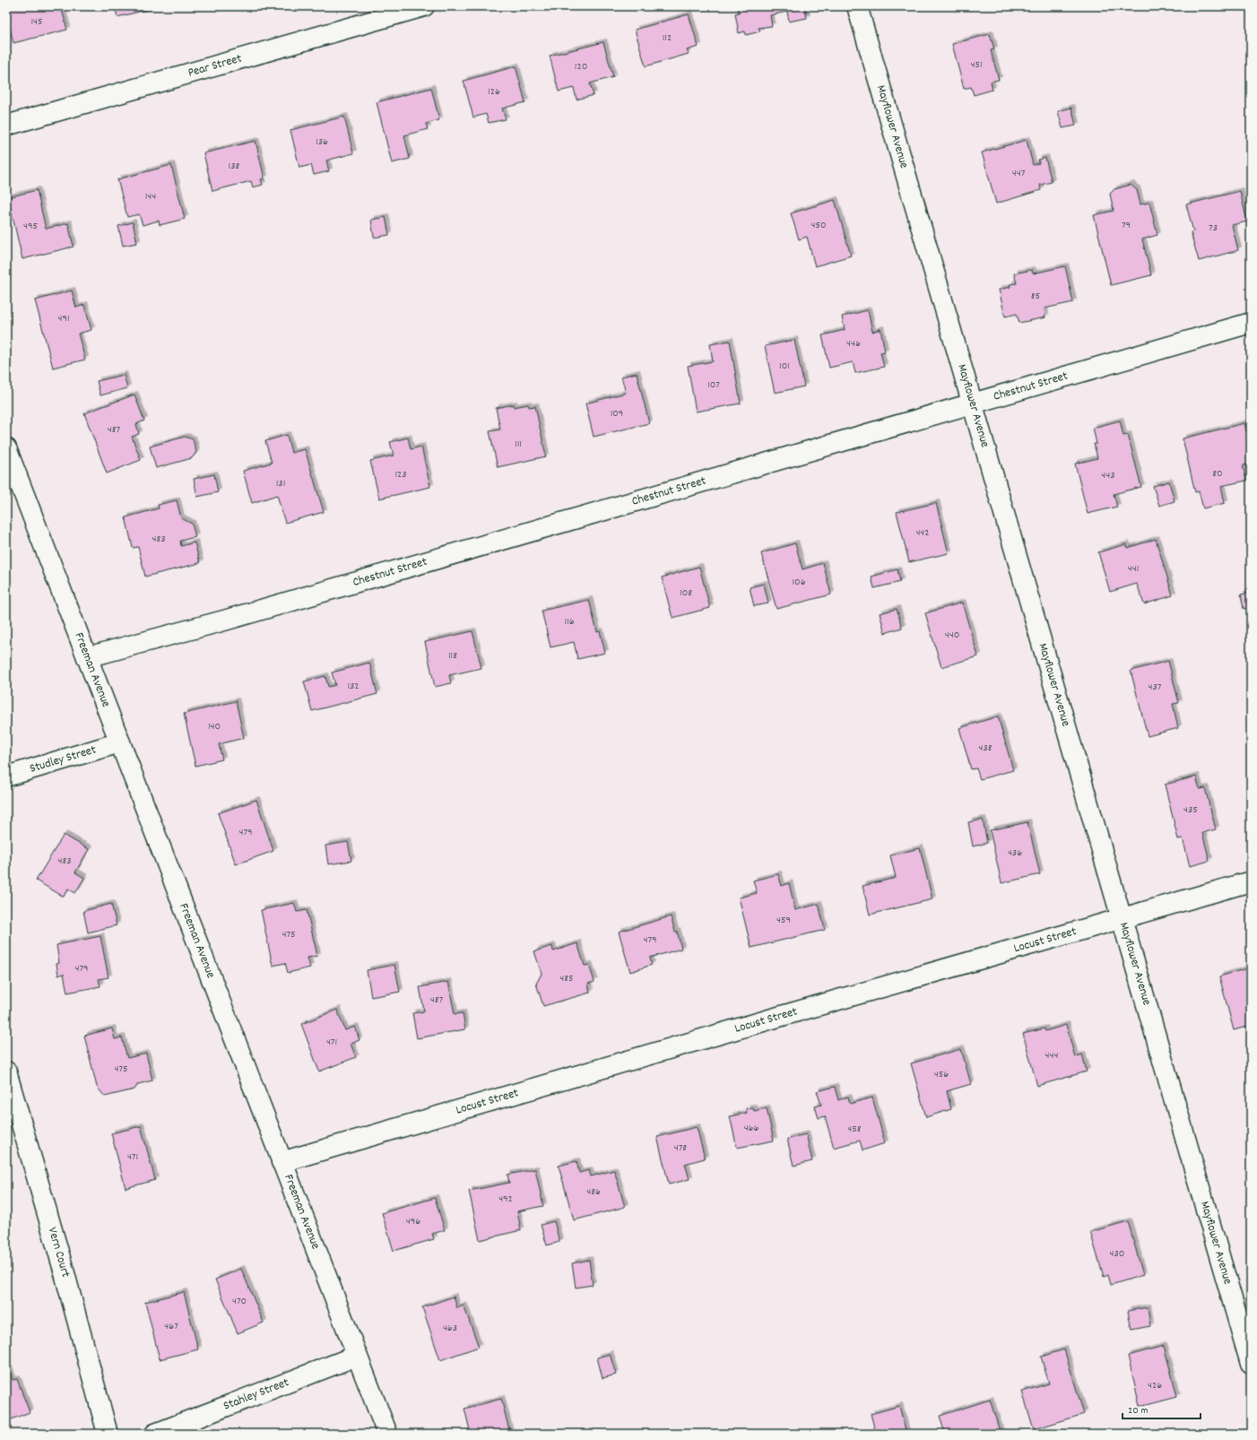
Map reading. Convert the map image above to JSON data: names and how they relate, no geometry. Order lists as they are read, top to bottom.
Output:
{
  "streets": {
    "street": [
      "Pear Street",
      "Mayflower Avenue",
      "Chestnut Street",
      "Freeman Avenue",
      "Studley Street",
      "Locust Street",
      "Vern Court",
      "Stahley Street"
    ]
  },
  "crossings": [
    ["Mayflower Avenue", "Chestnut Street"],
    ["Mayflower Avenue", "Locust Street"],
    ["Chestnut Street", "Freeman Avenue"],
    ["Freeman Avenue", "Studley Street"],
    ["Freeman Avenue", "Locust Street"],
    ["Freeman Avenue", "Stahley Street"]
  ],
  "house_numbers": [
    "145",
    "112",
    "451",
    "120",
    "126",
    "136",
    "138",
    "447",
    "144",
    "450",
    "79",
    "495",
    "73",
    "85",
    "491",
    "446",
    "101",
    "107",
    "109",
    "487",
    "111",
    "80",
    "123",
    "443",
    "131",
    "442",
    "483",
    "441",
    "106",
    "108",
    "116",
    "440",
    "118",
    "132",
    "437",
    "140",
    "438",
    "435",
    "479",
    "436",
    "483",
    "459",
    "475",
    "479",
    "479",
    "485",
    "487",
    "471",
    "444",
    "475",
    "456",
    "466",
    "458",
    "478",
    "471",
    "486",
    "492",
    "496",
    "430",
    "470",
    "467",
    "463",
    "426"
  ],
  "scale_bar": "20 m"
}
